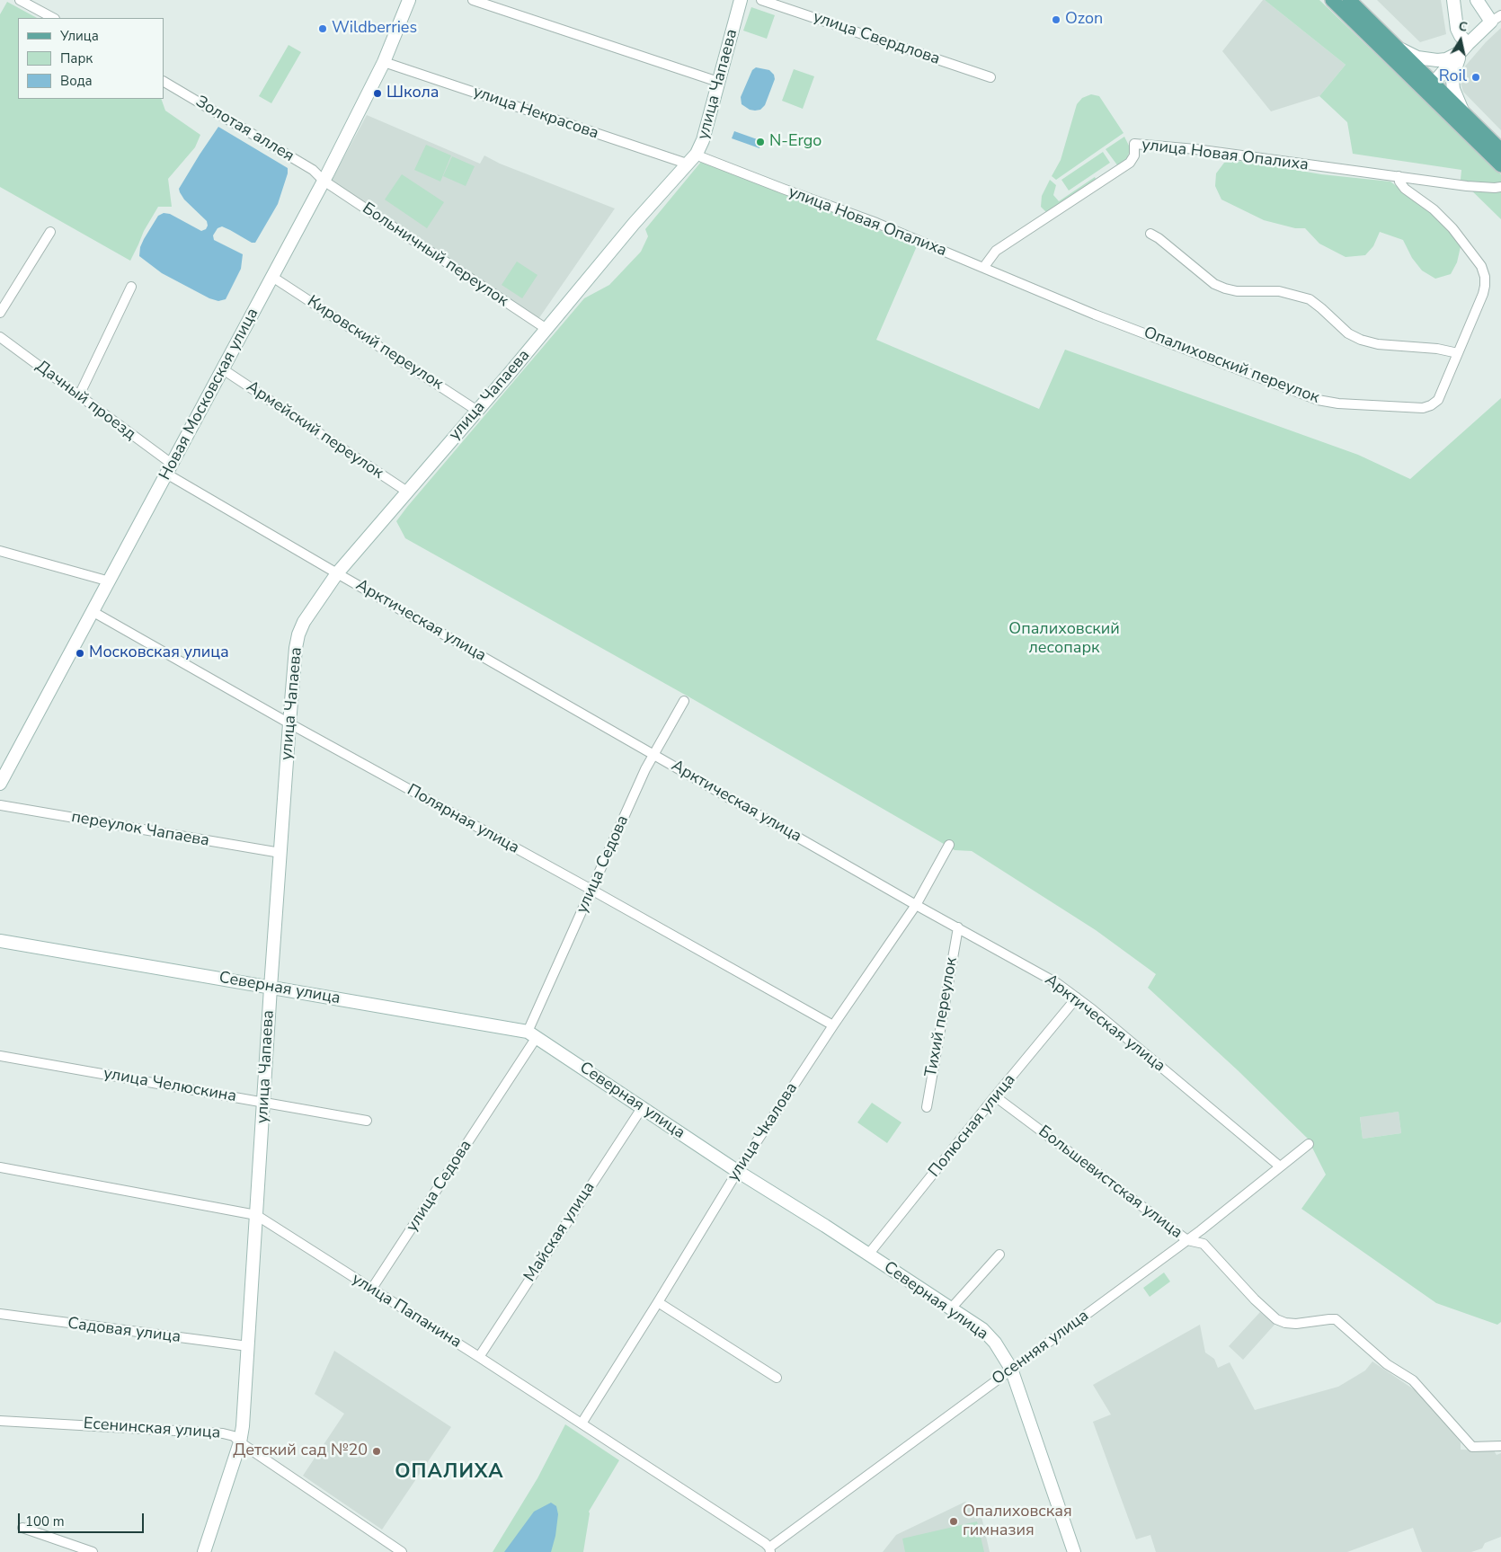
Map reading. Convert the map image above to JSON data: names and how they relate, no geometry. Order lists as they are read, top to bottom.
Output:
{
  "streets": {
    "street": [
      "улица Свердлова",
      "улица Чапаева",
      "улица Некрасова",
      "Золотая аллея",
      "улица Новая Опалиха",
      "Больничный переулок",
      "Кировский переулок",
      "Опалиховский переулок",
      "Новая Московская улица",
      "Дачный проезд",
      "Армейский переулок",
      "Арктическая улица",
      "Полярная улица",
      "переулок Чапаева",
      "улица Седова",
      "Северная улица",
      "Тихий переулок",
      "улица Челюскина",
      "Полюсная улица",
      "улица Чкалова",
      "Большевистская улица",
      "Майская улица",
      "улица Папанина",
      "Садовая улица",
      "Осенняя улица",
      "Есенинская улица"
    ]
  },
  "crossings": [
    ["улица Чапаева", "улица Некрасова"],
    ["улица Чапаева", "улица Новая Опалиха"],
    ["улица Чапаева", "Больничный переулок"],
    ["улица Чапаева", "Кировский переулок"],
    ["улица Чапаева", "Армейский переулок"],
    ["улица Чапаева", "Арктическая улица"],
    ["улица Чапаева", "Полярная улица"],
    ["улица Чапаева", "переулок Чапаева"],
    ["улица Чапаева", "Северная улица"],
    ["улица Чапаева", "улица Челюскина"],
    ["улица Чапаева", "улица Папанина"],
    ["улица Чапаева", "Садовая улица"],
    ["улица Чапаева", "Есенинская улица"],
    ["улица Некрасова", "Новая Московская улица"],
    ["Золотая аллея", "Больничный переулок"],
    ["Золотая аллея", "Новая Московская улица"],
    ["улица Новая Опалиха", "Опалиховский переулок"],
    ["Больничный переулок", "Новая Московская улица"],
    ["Кировский переулок", "Новая Московская улица"],
    ["Новая Московская улица", "Дачный проезд"],
    ["Новая Московская улица", "Армейский переулок"],
    ["Новая Московская улица", "Арктическая улица"],
    ["Новая Московская улица", "Полярная улица"],
    ["Дачный проезд", "Арктическая улица"],
    ["Арктическая улица", "улица Седова"],
    ["Арктическая улица", "Тихий переулок"],
    ["Арктическая улица", "Полюсная улица"],
    ["Арктическая улица", "улица Чкалова"],
    ["Арктическая улица", "Осенняя улица"],
    ["Полярная улица", "улица Седова"],
    ["Полярная улица", "улица Чкалова"],
    ["улица Седова", "Северная улица"],
    ["улица Седова", "улица Папанина"],
    ["Северная улица", "Полюсная улица"],
    ["Северная улица", "улица Чкалова"],
    ["Северная улица", "Майская улица"],
    ["Северная улица", "Осенняя улица"],
    ["Полюсная улица", "Большевистская улица"],
    ["улица Чкалова", "улица Папанина"],
    ["Большевистская улица", "Осенняя улица"],
    ["Майская улица", "улица Папанина"],
    ["улица Папанина", "Осенняя улица"]
  ],
  "districts": ["ОПАЛИХА"],
  "parks": ["Опалиховский лесопарк"],
  "places": [
    "Ozon",
    "Wildberries",
    "Roil",
    "Школа",
    "N-Ergo",
    "Московская улица",
    "Детский сад №20",
    "Опалиховская гимназия"
  ],
  "legend": ["Улица", "Парк", "Вода"],
  "scale_bar": "100 m",
  "north": "top"
}
